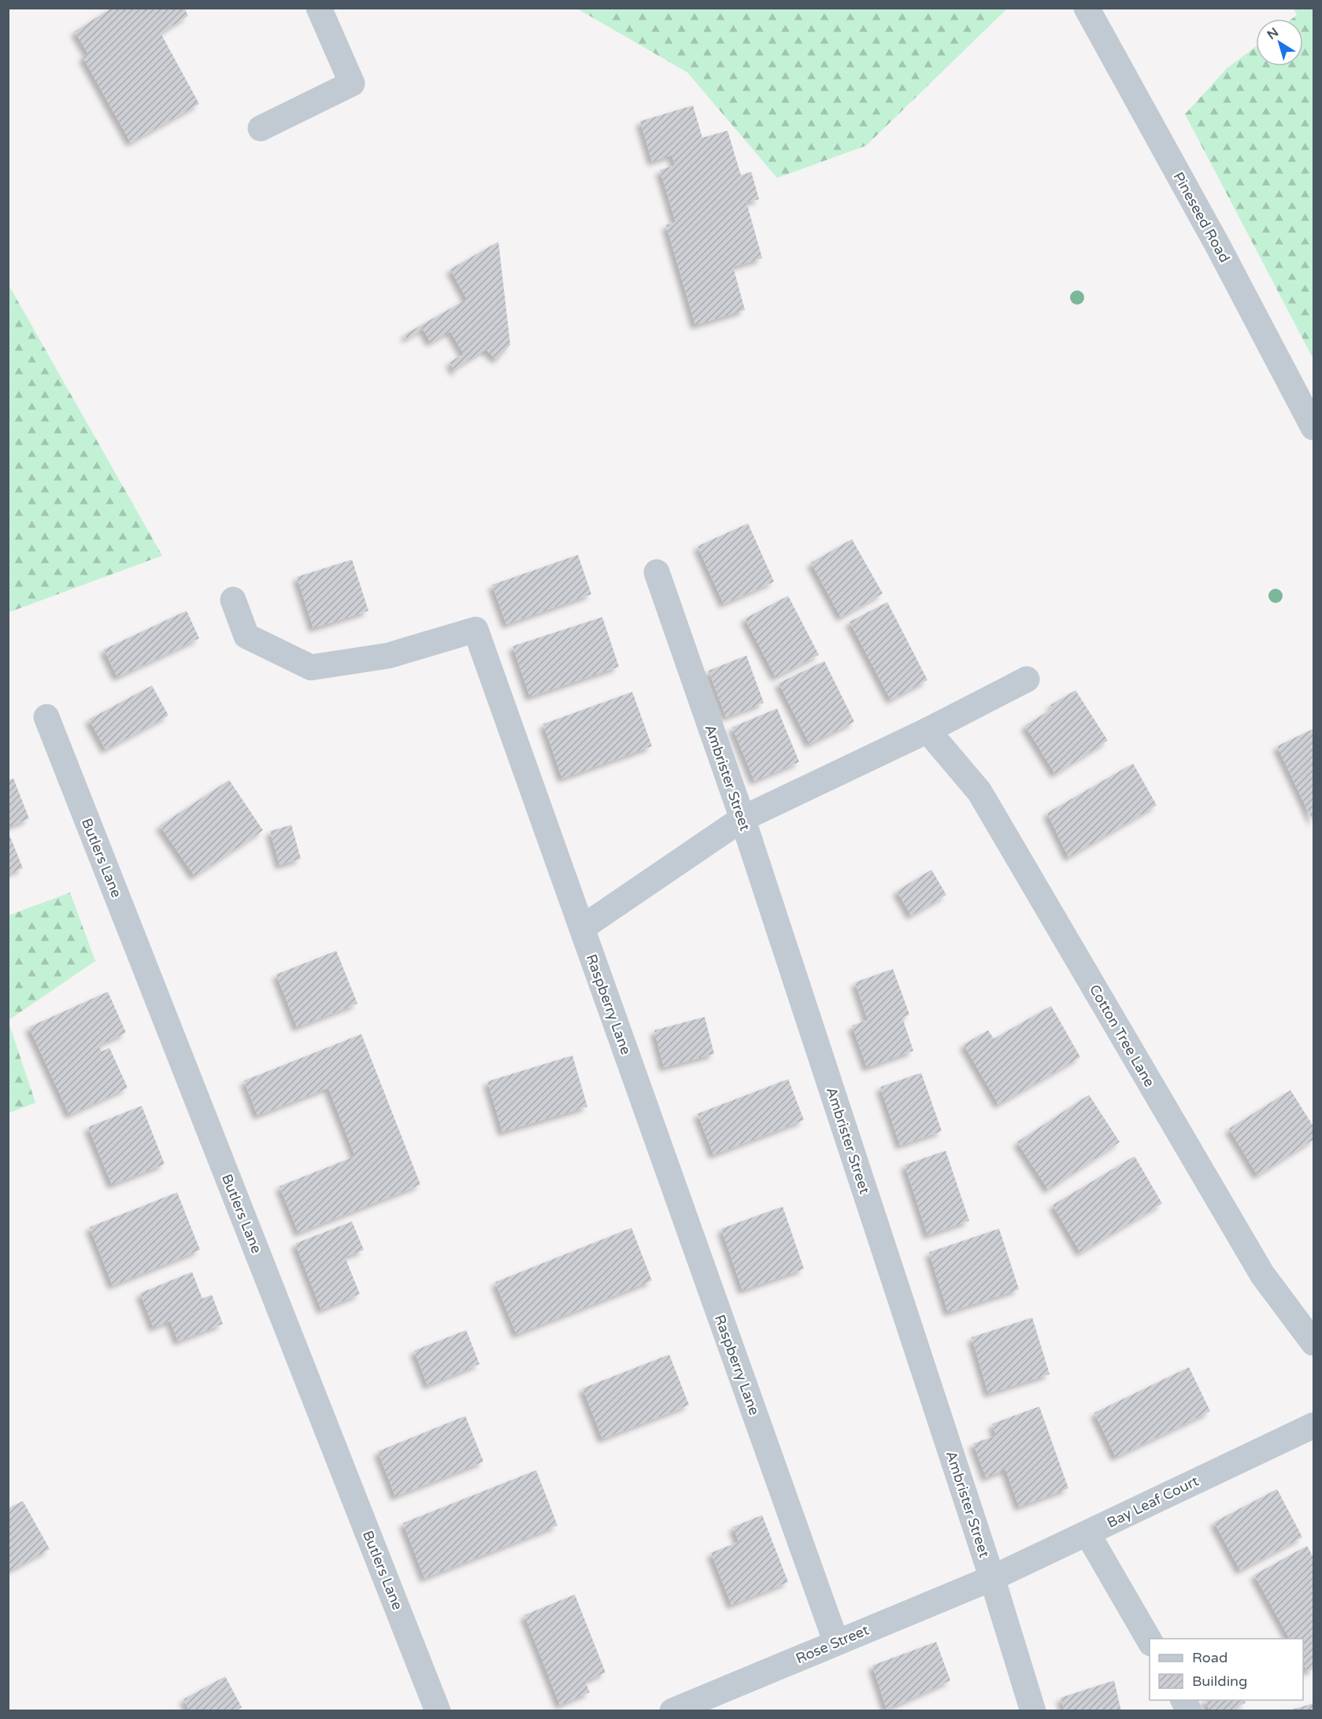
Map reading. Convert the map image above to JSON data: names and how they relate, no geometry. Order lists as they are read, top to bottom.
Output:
{
  "streets": {
    "street": [
      "Pineseed Road",
      "Ambrister Street",
      "Butlers Lane",
      "Raspberry Lane",
      "Cotton Tree Lane",
      "Bay Leaf Court",
      "Rose Street"
    ]
  },
  "crossings": [
    ["Ambrister Street", "Bay Leaf Court"],
    ["Ambrister Street", "Rose Street"],
    ["Raspberry Lane", "Rose Street"],
    ["Bay Leaf Court", "Rose Street"]
  ],
  "legend": ["Road", "Building"],
  "north": "top left"
}
